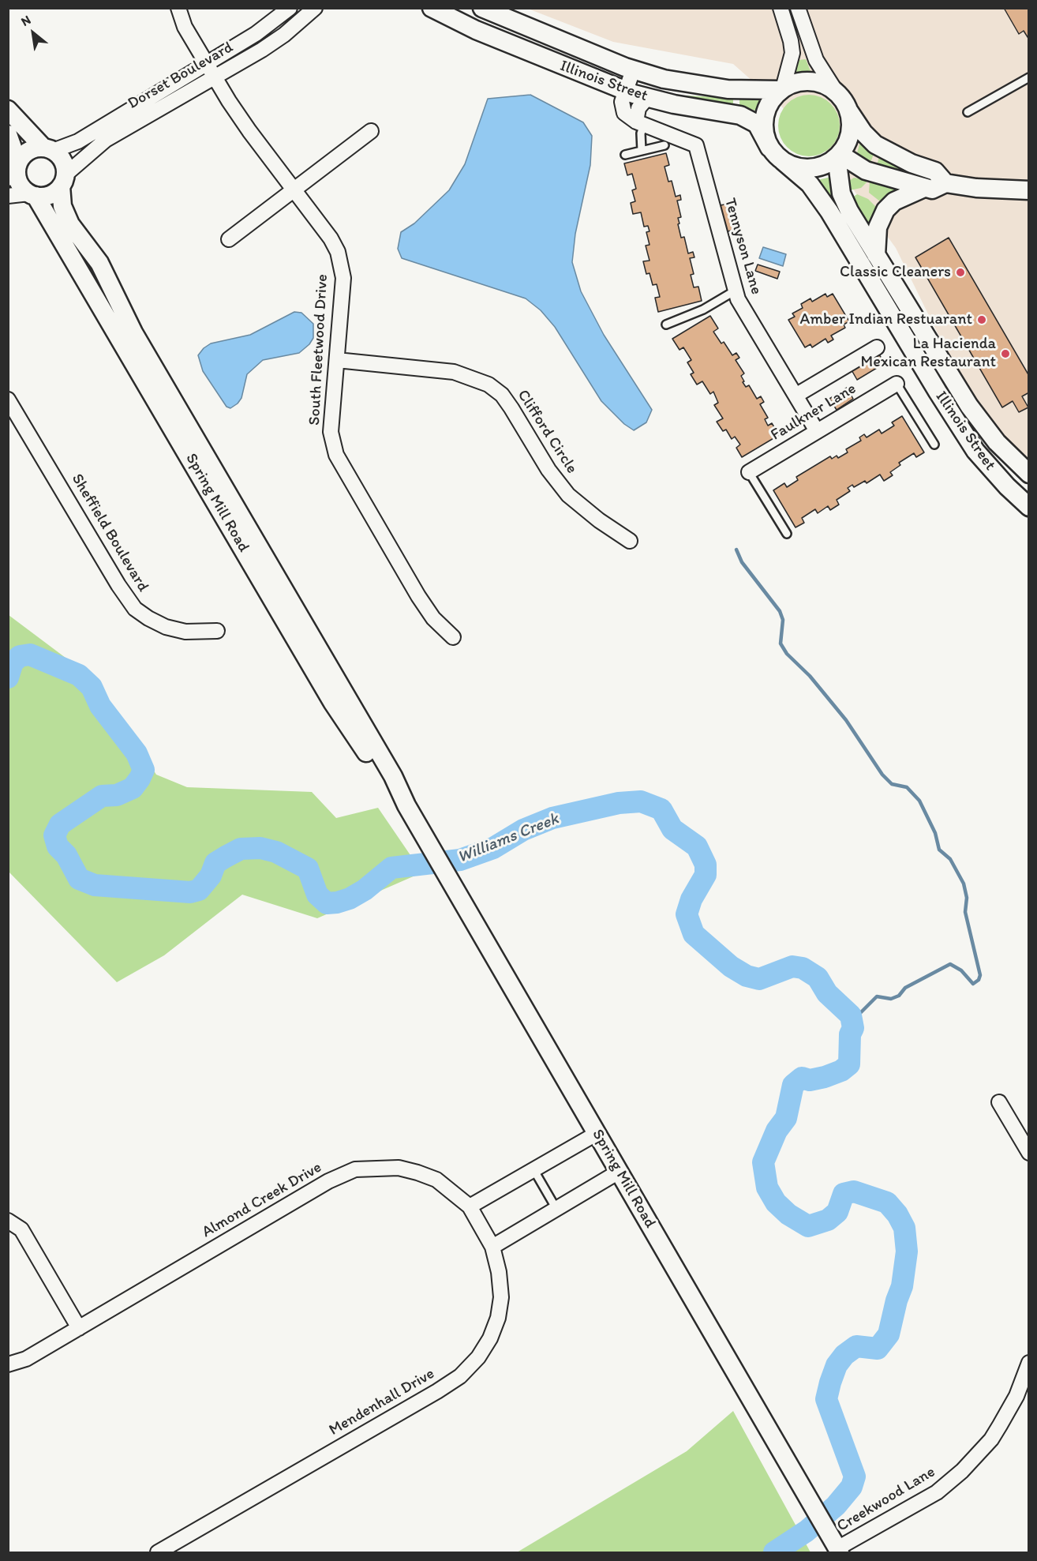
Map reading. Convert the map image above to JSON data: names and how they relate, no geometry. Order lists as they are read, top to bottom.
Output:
{
  "streets": {
    "street": [
      "Dorset Boulevard",
      "Illinois Street",
      "Tennyson Lane",
      "South Fleetwood Drive",
      "Faulkner Lane",
      "Clifford Circle",
      "Spring Mill Road",
      "Sheffield Boulevard",
      "Almond Creek Drive",
      "Mendenhall Drive",
      "Creekwood Lane"
    ]
  },
  "crossings": [
    ["Dorset Boulevard", "South Fleetwood Drive"],
    ["Dorset Boulevard", "Spring Mill Road"],
    ["Tennyson Lane", "Faulkner Lane"],
    ["South Fleetwood Drive", "Clifford Circle"],
    ["Spring Mill Road", "Creekwood Lane"],
    ["Almond Creek Drive", "Mendenhall Drive"]
  ],
  "water": ["Williams Creek"],
  "places": ["Classic Cleaners", "Amber Indian Restuarant", "La Hacienda Mexican Restaurant"],
  "north": "top left"
}
